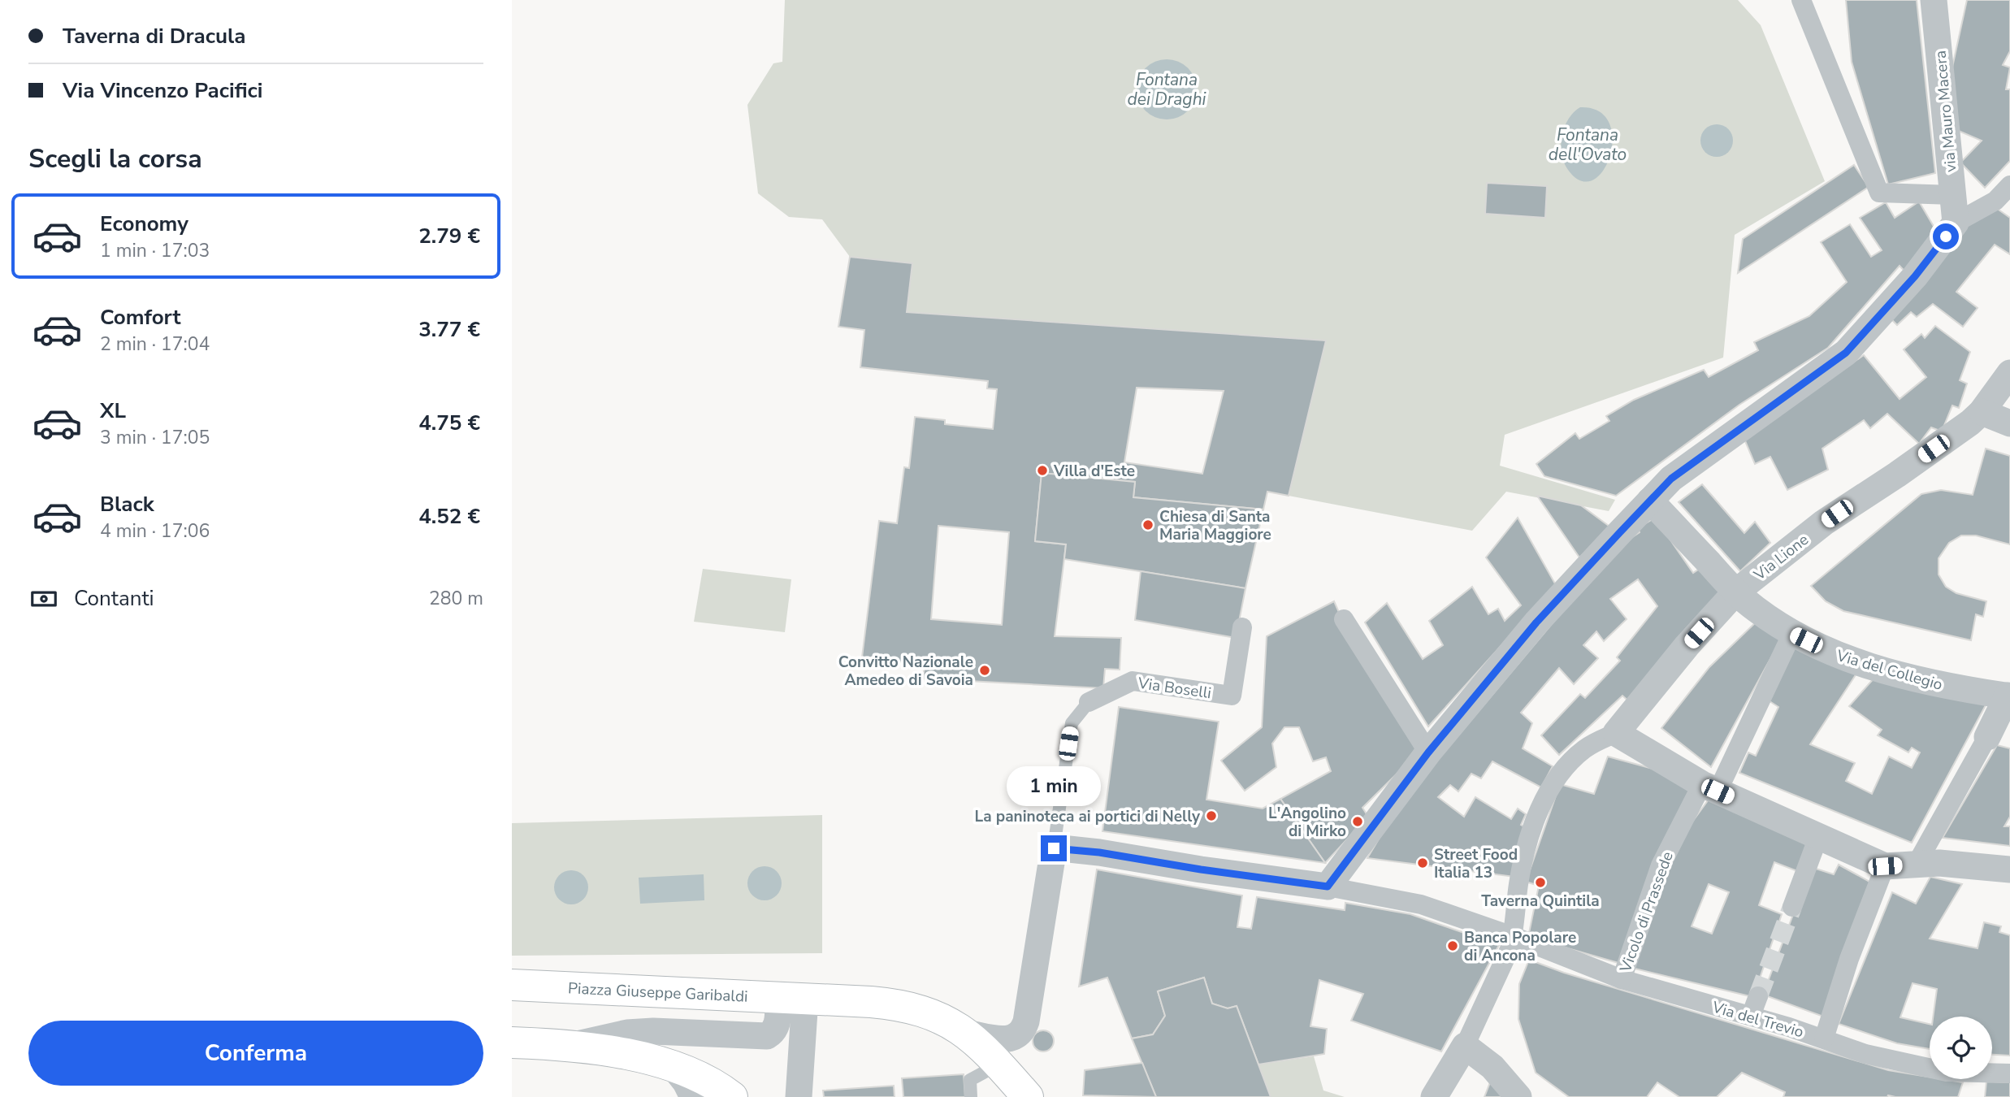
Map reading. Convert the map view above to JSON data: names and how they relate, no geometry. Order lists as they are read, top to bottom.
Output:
{
  "streets": {
    "main road": ["Piazza Giuseppe Garibaldi"],
    "street": [
      "via Mauro Macera",
      "Via Lione",
      "Via del Collegio",
      "Via Boselli",
      "Vicolo di Prassede",
      "Via del Trevio"
    ]
  },
  "crossings": [
    ["Via Lione", "Via del Collegio"],
    ["Via del Collegio", "Vicolo di Prassede"],
    ["Vicolo di Prassede", "Via del Trevio"]
  ],
  "water": ["Fontana dei Draghi", "Fontana dell'Ovato"],
  "places": [
    "Villa d'Este",
    "Chiesa di Santa Maria Maggiore",
    "Convitto Nazionale Amedeo di Savoia",
    "La paninoteca ai portici di Nelly",
    "L'Angolino di Mirko",
    "Street Food Italia 13",
    "Taverna Quintila",
    "Banca Popolare di Ancona"
  ],
  "page": {
    "banner": ["Taverna di Dracula", "Via Vincenzo Pacifici"],
    "heading": "Scegli la corsa",
    "list": [
      {
        "name": "Economy",
        "note": "1 min · 17:03",
        "value": "2.79 €"
      },
      {
        "name": "Comfort",
        "note": "2 min · 17:04",
        "value": "3.77 €"
      },
      {
        "name": "XL",
        "note": "3 min · 17:05",
        "value": "4.75 €"
      },
      {
        "name": "Black",
        "note": "4 min · 17:06",
        "value": "4.52 €"
      }
    ],
    "pay": ["Contanti", "280 m"],
    "bubble": "1 min",
    "buttons": "Conferma"
  }
}
